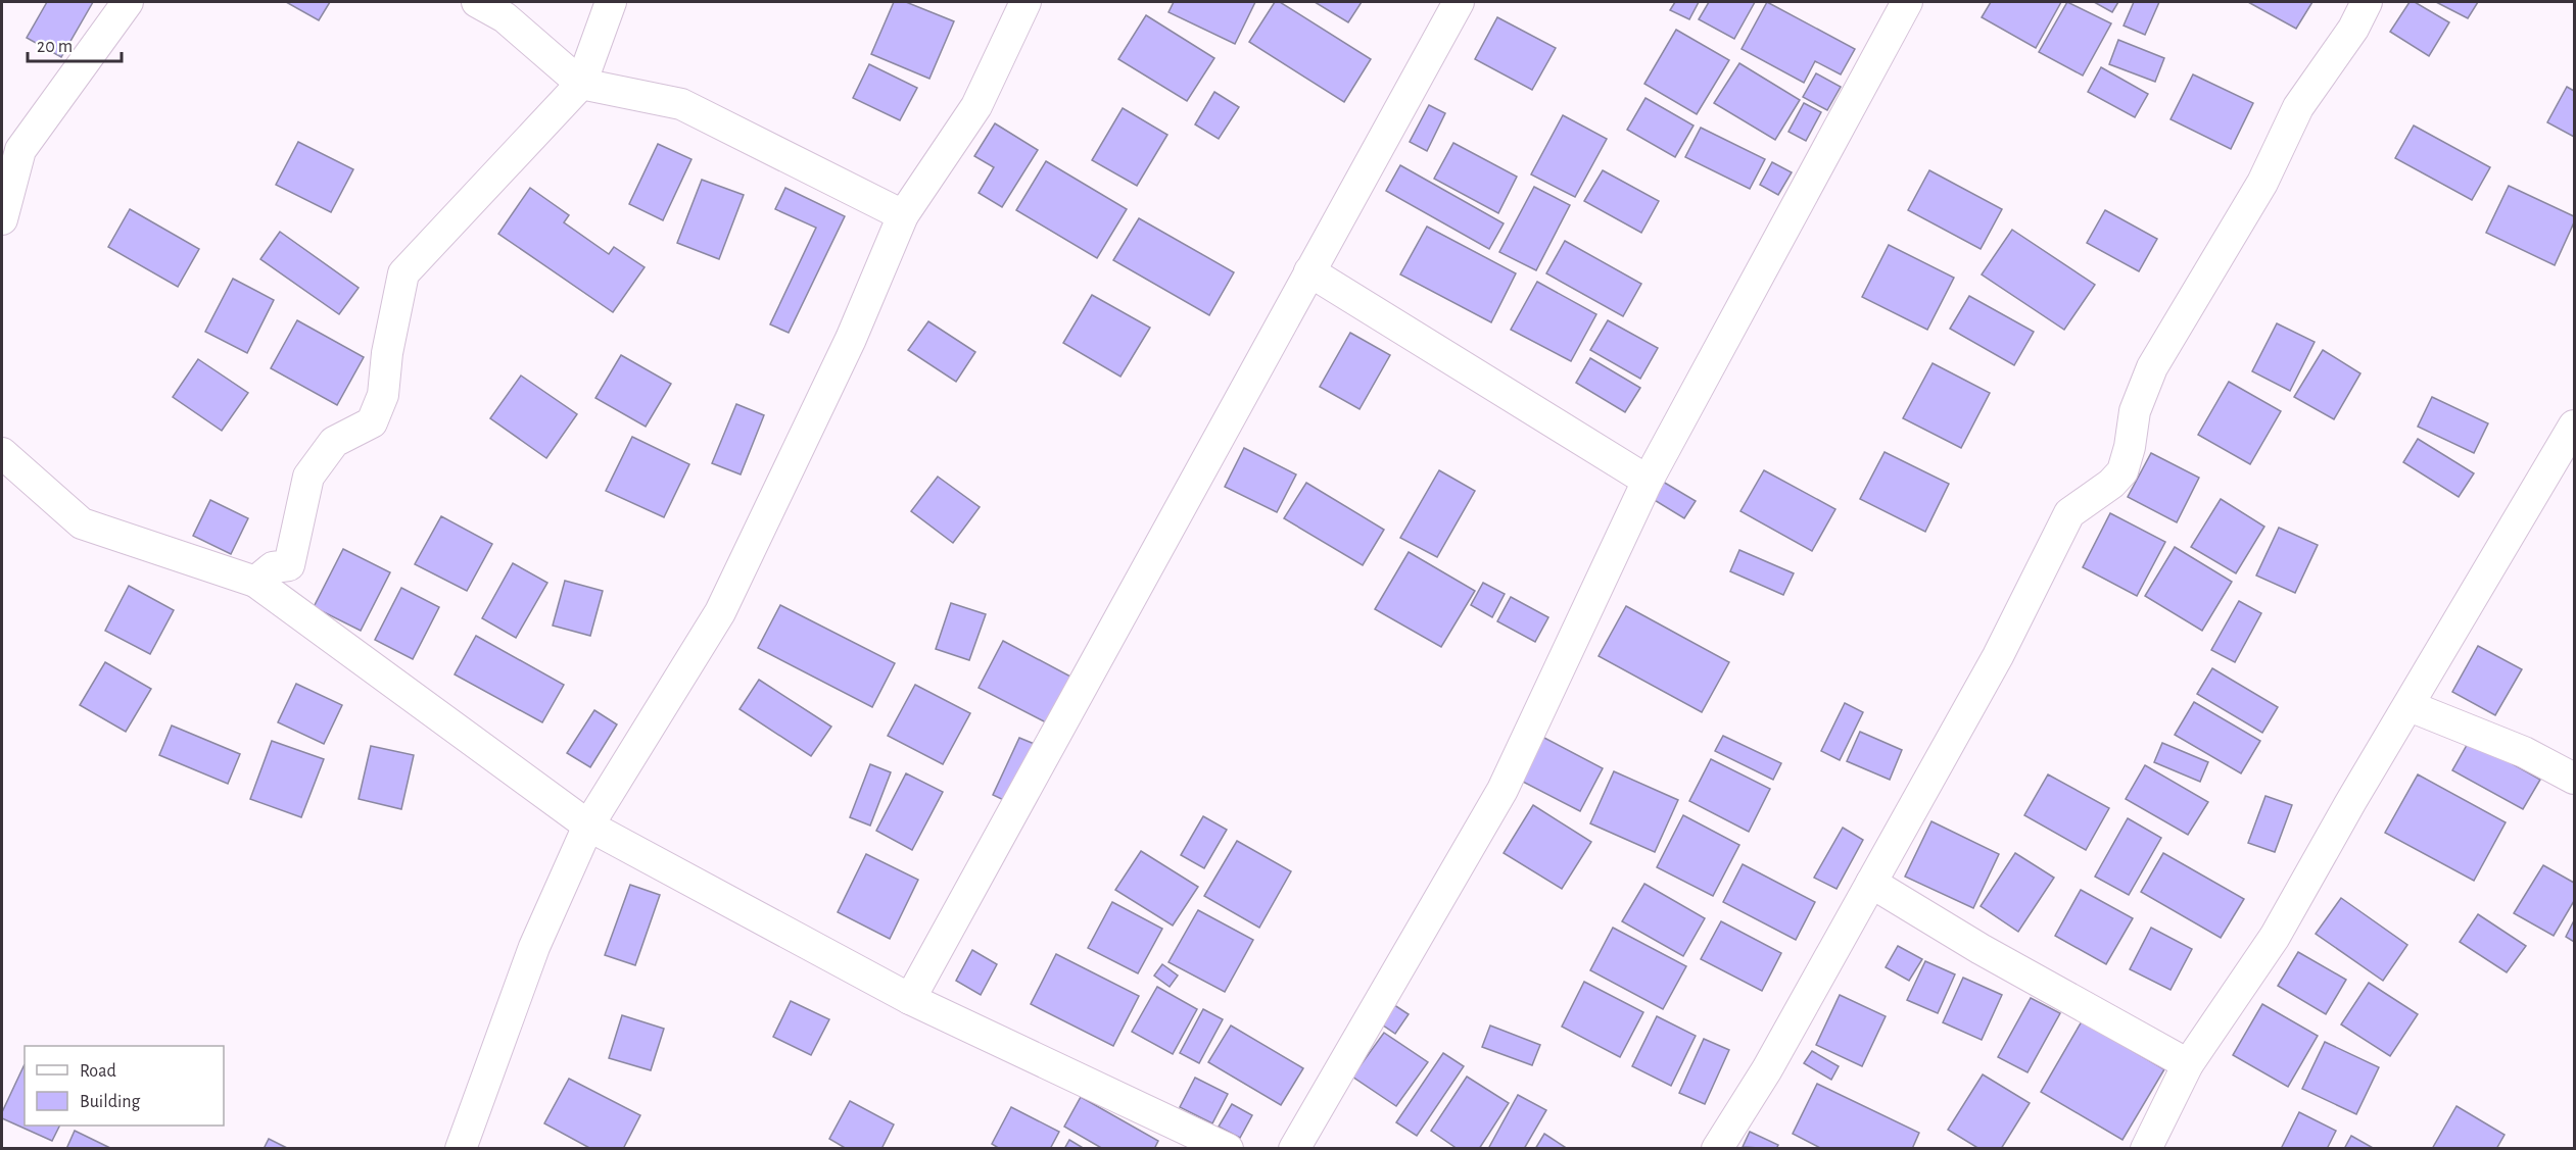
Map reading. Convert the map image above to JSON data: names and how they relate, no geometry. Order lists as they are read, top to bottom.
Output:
{
  "legend": ["Road", "Building"],
  "scale_bar": "20 m"
}
